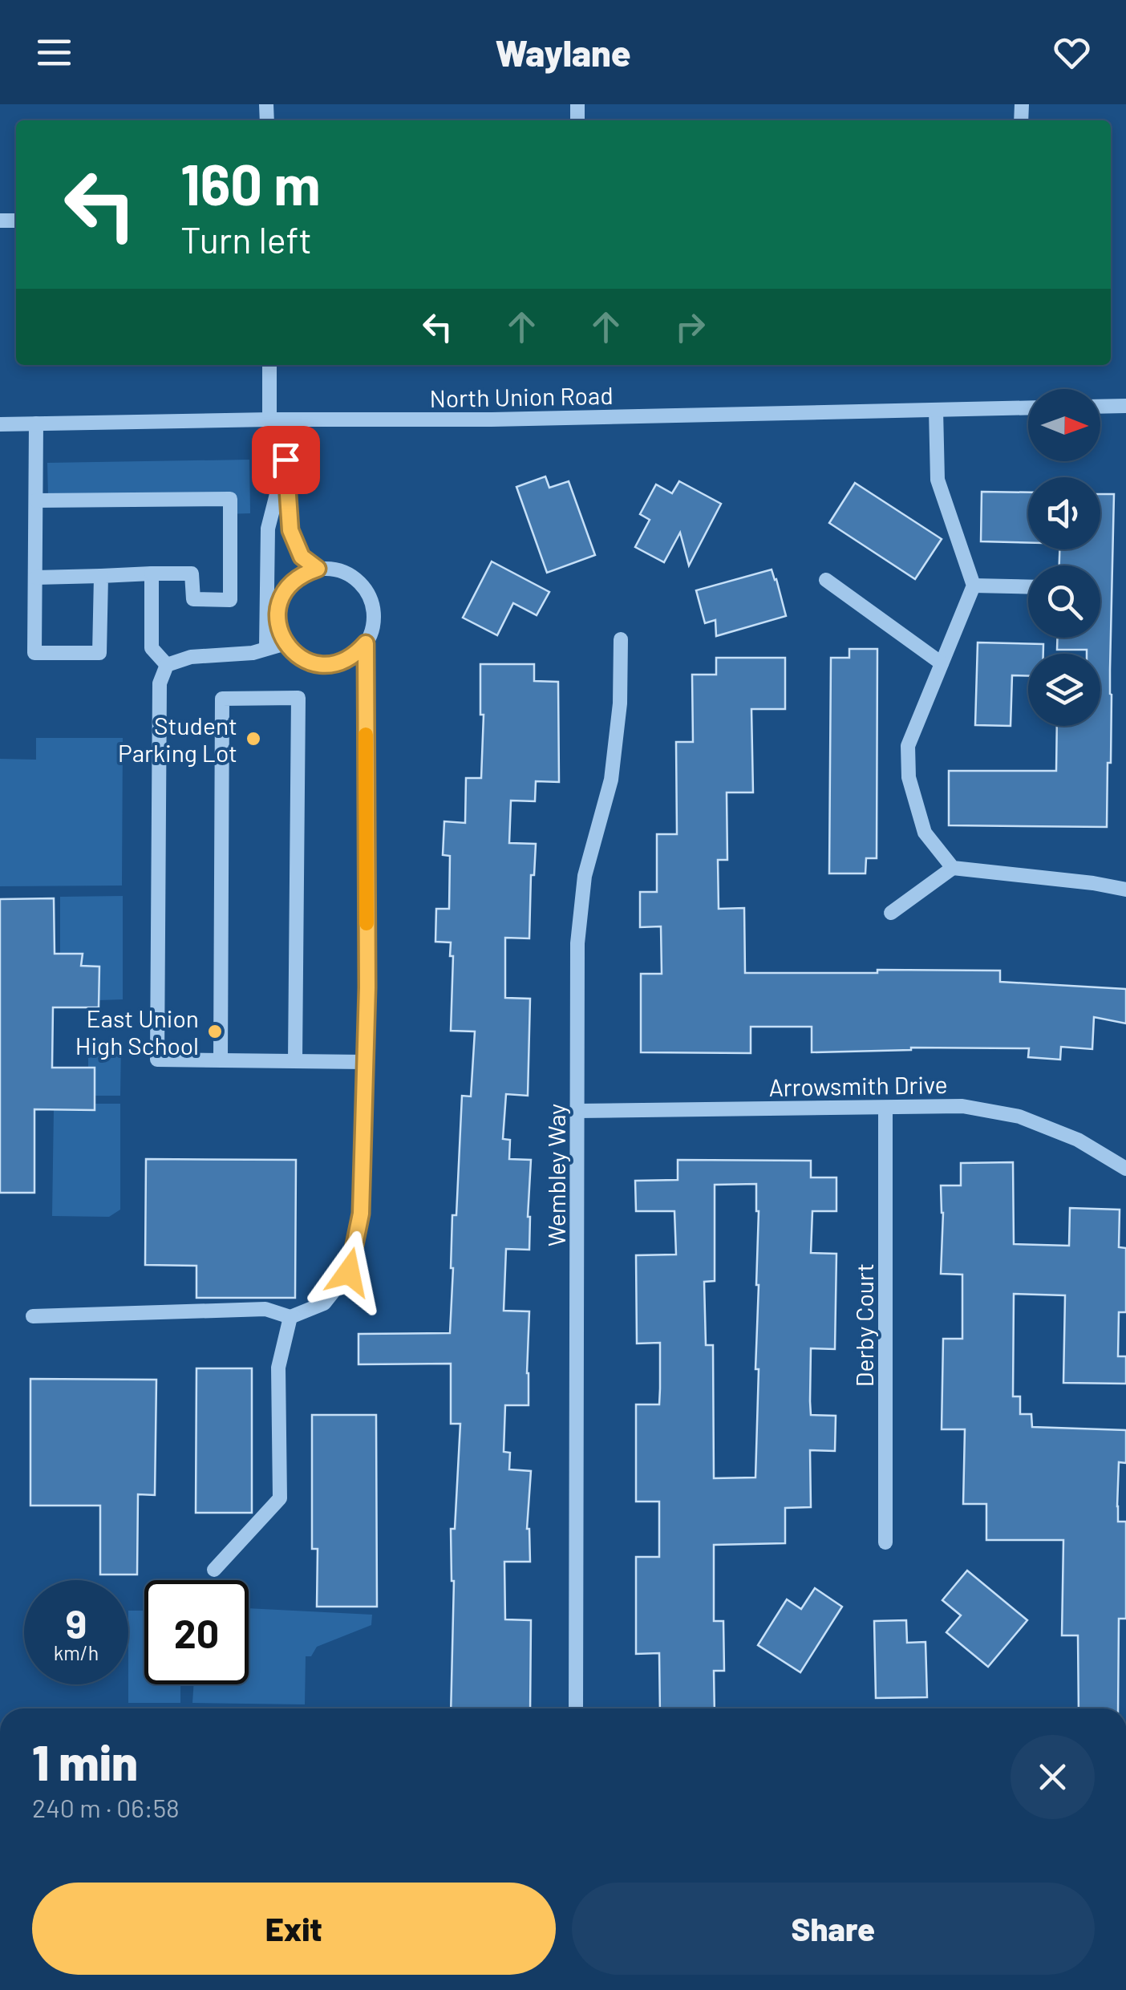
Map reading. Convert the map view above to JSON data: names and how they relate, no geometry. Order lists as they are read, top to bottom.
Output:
{
  "streets": {
    "street": [
      "North Union Road",
      "Arrowsmith Drive",
      "Wembley Way",
      "Derby Court"
    ]
  },
  "crossings": [
    ["Arrowsmith Drive", "Wembley Way"],
    ["Arrowsmith Drive", "Derby Court"]
  ],
  "places": ["Student Parking Lot", "East Union High School"],
  "north": "right",
  "page": {
    "header": "Waylane",
    "turn": ["160 m", "Turn left"],
    "speed": "9 km/h",
    "limit": "20",
    "heading": ["1 min", "240 m · 06:58"],
    "buttons": ["Exit", "Share"]
  }
}
